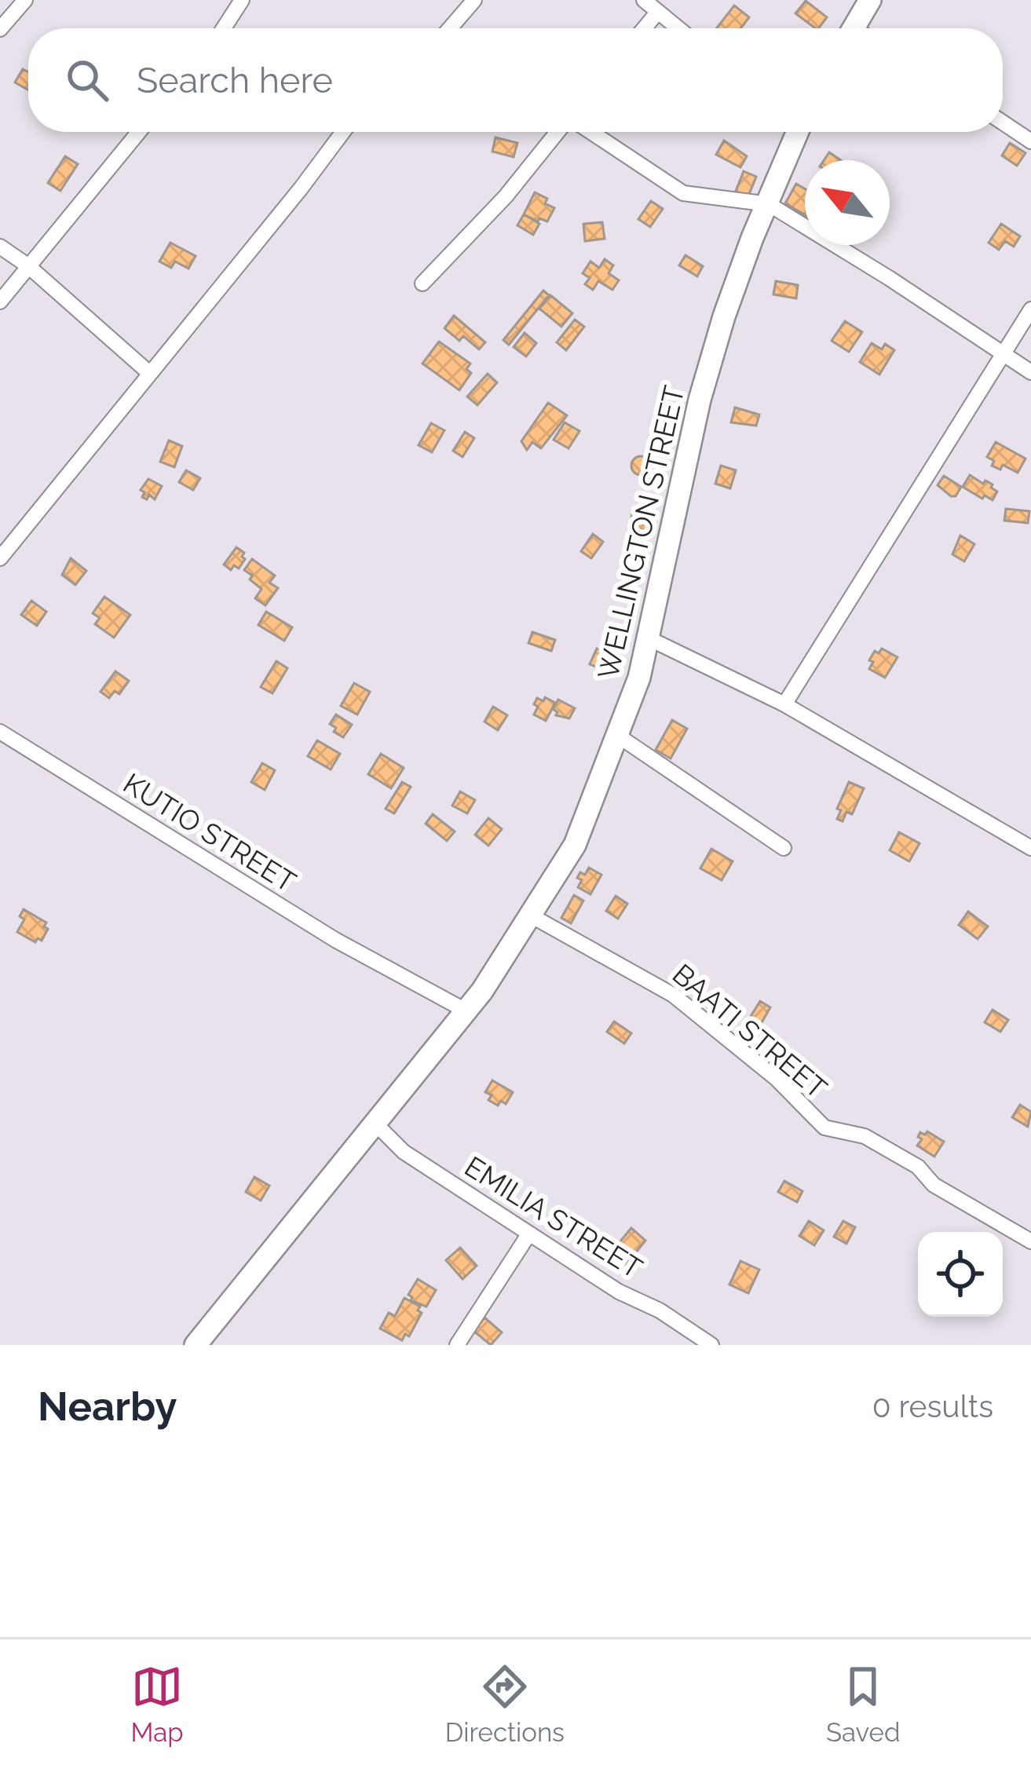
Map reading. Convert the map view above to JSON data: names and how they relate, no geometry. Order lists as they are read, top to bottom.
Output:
{
  "streets": {
    "main road": ["WELLINGTON STREET"],
    "street": ["KUTIO STREET", "BAATI STREET", "EMILIA STREET"]
  },
  "crossings": [
    ["WELLINGTON STREET", "KUTIO STREET"],
    ["WELLINGTON STREET", "BAATI STREET"],
    ["WELLINGTON STREET", "EMILIA STREET"]
  ],
  "north": "top left",
  "page": {
    "search": "Search here",
    "heading": ["Nearby", "0 results"],
    "nav": ["Map", "Directions", "Saved"]
  }
}
